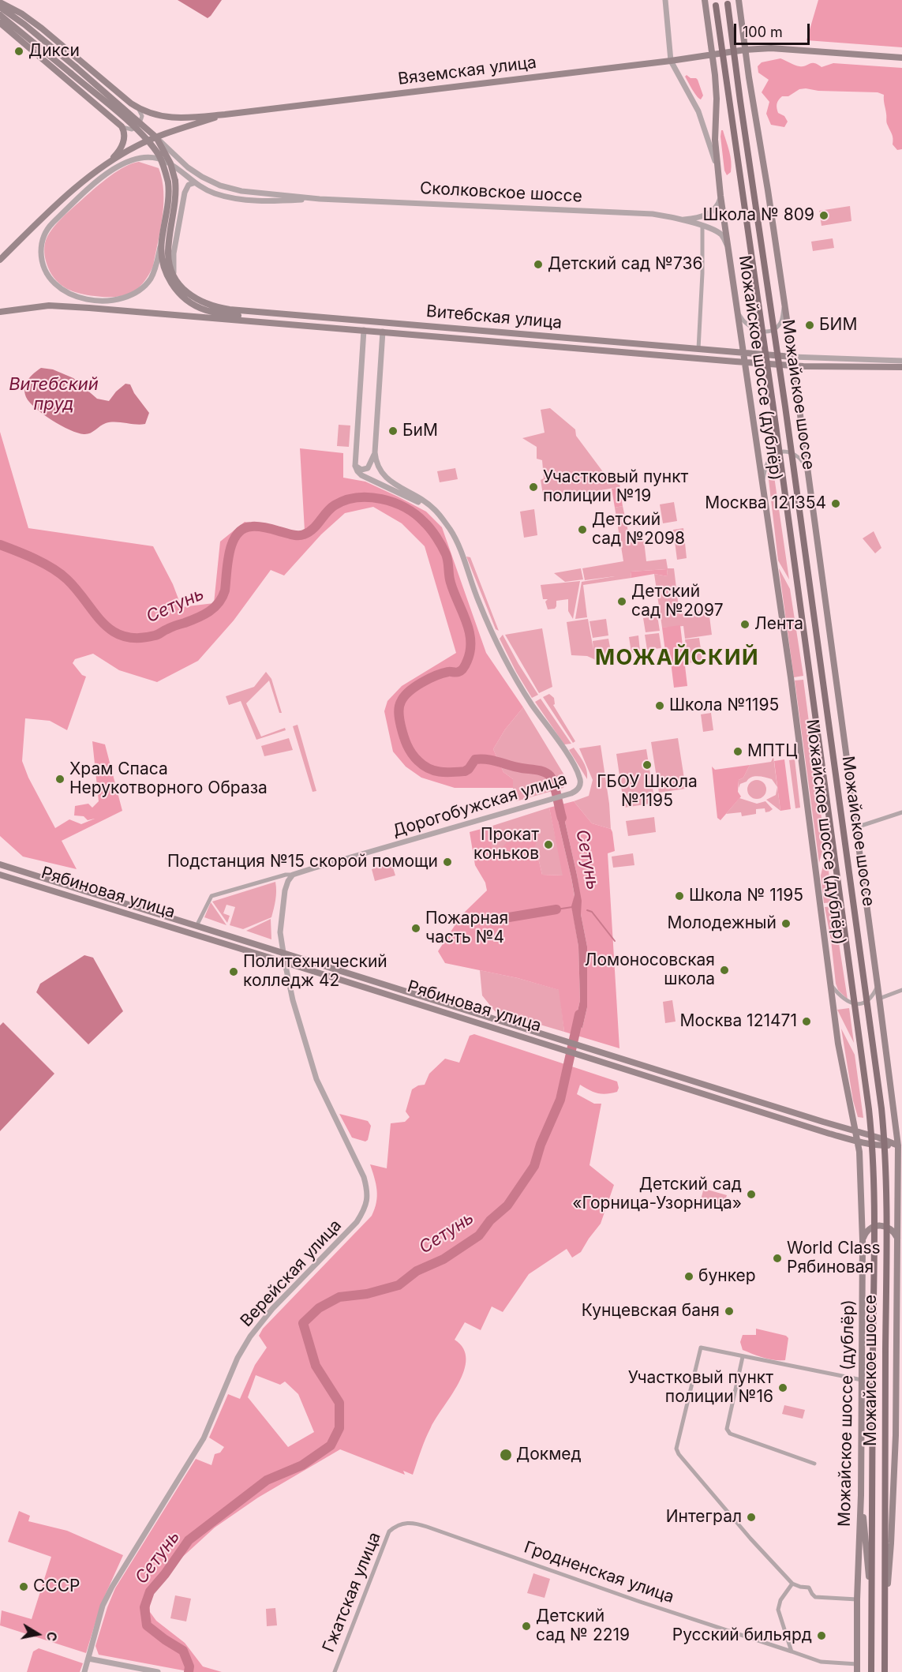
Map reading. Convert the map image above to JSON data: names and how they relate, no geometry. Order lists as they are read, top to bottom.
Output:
{
  "streets": {
    "main road": [
      "Вяземская улица",
      "Витебская улица",
      "Можайское шоссе (дублёр)",
      "Можайское шоссе",
      "Рябиновая улица"
    ],
    "street": [
      "Сколковское шоссе",
      "Дорогобужская улица",
      "Верейская улица",
      "Гродненская улица",
      "Гжатская улица"
    ]
  },
  "crossings": [
    ["Вяземская улица", "Можайское шоссе (дублёр)"],
    ["Сколковское шоссе", "Можайское шоссе (дублёр)"],
    ["Витебская улица", "Можайское шоссе (дублёр)"],
    ["Витебская улица", "Дорогобужская улица"],
    ["Можайское шоссе (дублёр)", "Можайское шоссе"],
    ["Можайское шоссе (дублёр)", "Рябиновая улица"],
    ["Можайское шоссе (дублёр)", "Гродненская улица"],
    ["Дорогобужская улица", "Рябиновая улица"],
    ["Дорогобужская улица", "Верейская улица"],
    ["Рябиновая улица", "Верейская улица"],
    ["Гродненская улица", "Гжатская улица"]
  ],
  "districts": ["МОЖАЙСКИЙ"],
  "water": ["Витебский пруд", "Сетунь"],
  "places": [
    "Дикси",
    "Школа № 809",
    "Детский сад №736",
    "БИМ",
    "БиМ",
    "Участковый пункт полиции №19",
    "Москва 121354",
    "Детский сад №2098",
    "Детский сад №2097",
    "Лента",
    "Школа №1195",
    "МПТЦ",
    "ГБОУ Школа №1195",
    "Храм Спаса Нерукотворного Образа",
    "Прокат коньков",
    "Подстанция №15 скорой помощи",
    "Школа № 1195",
    "Молодежный",
    "Пожарная часть №4",
    "Ломоносовская школа",
    "Политехнический колледж 42",
    "Москва 121471",
    "Детский сад «Горница-Узорница»",
    "World Class Рябиновая",
    "бункер",
    "Кунцевская баня",
    "Участковый пункт полиции №16",
    "Докмед",
    "Интеграл",
    "СССР",
    "Детский сад № 2219",
    "Русский бильярд"
  ],
  "scale_bar": "100 m",
  "north": "right"
}
